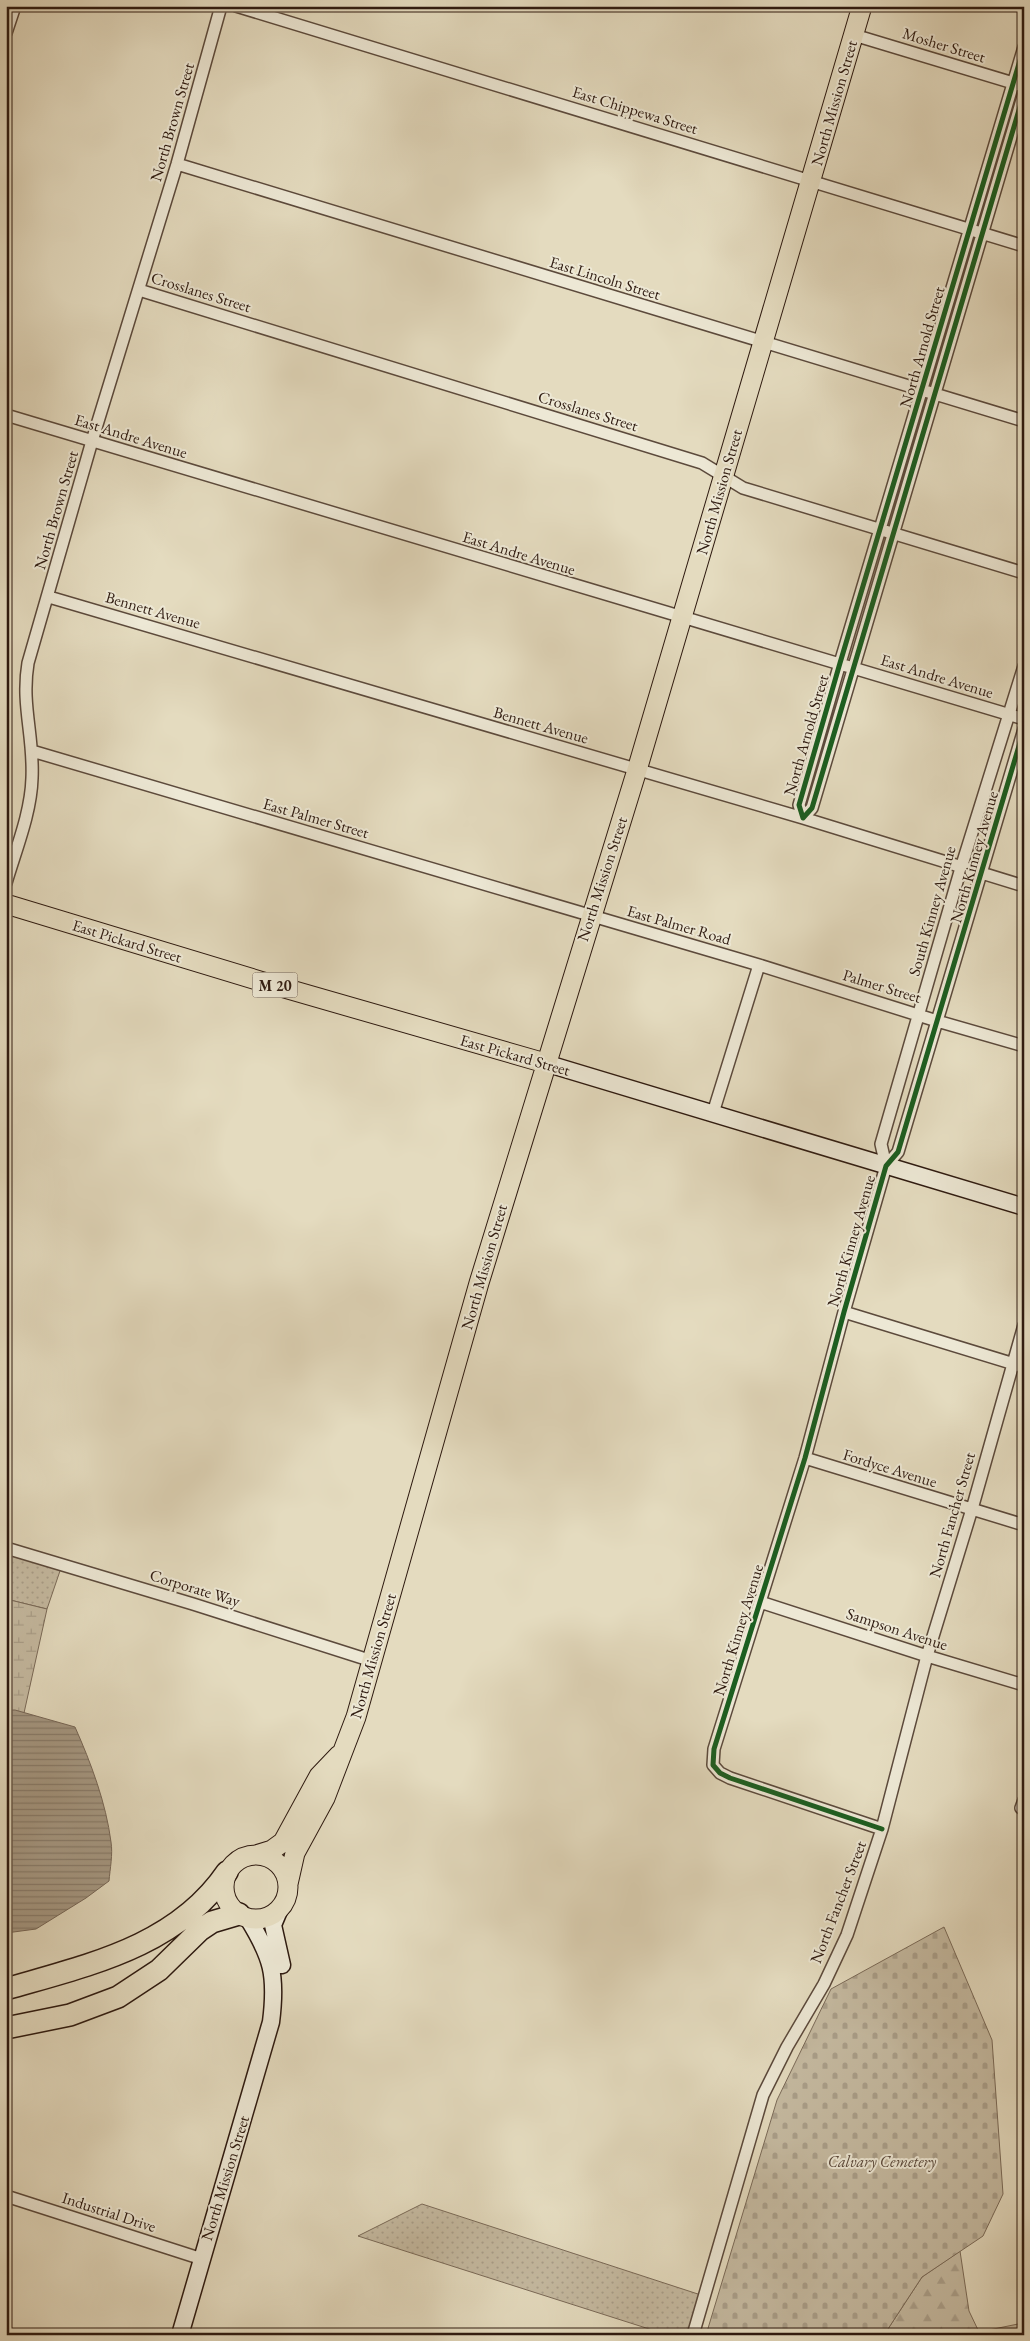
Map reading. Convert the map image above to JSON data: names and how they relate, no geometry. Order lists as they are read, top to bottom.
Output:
{
  "streets": {
    "main road": ["North Mission Street", "East Pickard Street", "M 20"],
    "street": [
      "Mosher Street",
      "East Chippewa Street",
      "North Brown Street",
      "East Lincoln Street",
      "Crosslanes Street",
      "North Arnold Street",
      "East Andre Avenue",
      "Bennett Avenue",
      "East Palmer Street",
      "North Kinney Avenue",
      "South Kinney Avenue",
      "East Palmer Road",
      "Palmer Street",
      "Fordyce Avenue",
      "North Fancher Street",
      "Corporate Way",
      "Sampson Avenue",
      "Industrial Drive"
    ]
  },
  "crossings": [
    ["Mosher Street", "North Mission Street"],
    ["Mosher Street", "North Arnold Street"],
    ["North Mission Street", "East Chippewa Street"],
    ["North Mission Street", "East Lincoln Street"],
    ["North Mission Street", "Crosslanes Street"],
    ["North Mission Street", "East Andre Avenue"],
    ["North Mission Street", "Bennett Avenue"],
    ["North Mission Street", "East Palmer Street"],
    ["North Mission Street", "East Palmer Road"],
    ["North Mission Street", "East Pickard Street"],
    ["North Mission Street", "Corporate Way"],
    ["North Mission Street", "Industrial Drive"],
    ["East Chippewa Street", "North Arnold Street"],
    ["North Brown Street", "East Lincoln Street"],
    ["North Brown Street", "Crosslanes Street"],
    ["North Brown Street", "East Andre Avenue"],
    ["North Brown Street", "Bennett Avenue"],
    ["North Brown Street", "East Palmer Street"],
    ["East Lincoln Street", "North Arnold Street"],
    ["Crosslanes Street", "North Arnold Street"],
    ["North Arnold Street", "East Andre Avenue"],
    ["North Arnold Street", "Bennett Avenue"],
    ["East Andre Avenue", "South Kinney Avenue"],
    ["Bennett Avenue", "North Kinney Avenue"],
    ["Bennett Avenue", "South Kinney Avenue"],
    ["East Palmer Street", "East Palmer Road"],
    ["North Kinney Avenue", "South Kinney Avenue"],
    ["North Kinney Avenue", "East Pickard Street"],
    ["North Kinney Avenue", "Palmer Street"],
    ["North Kinney Avenue", "Fordyce Avenue"],
    ["North Kinney Avenue", "North Fancher Street"],
    ["North Kinney Avenue", "Sampson Avenue"],
    ["South Kinney Avenue", "East Pickard Street"],
    ["South Kinney Avenue", "Palmer Street"],
    ["East Palmer Road", "Palmer Street"],
    ["Fordyce Avenue", "North Fancher Street"],
    ["North Fancher Street", "Sampson Avenue"]
  ],
  "parks": ["Calvary Cemetery"]
}
